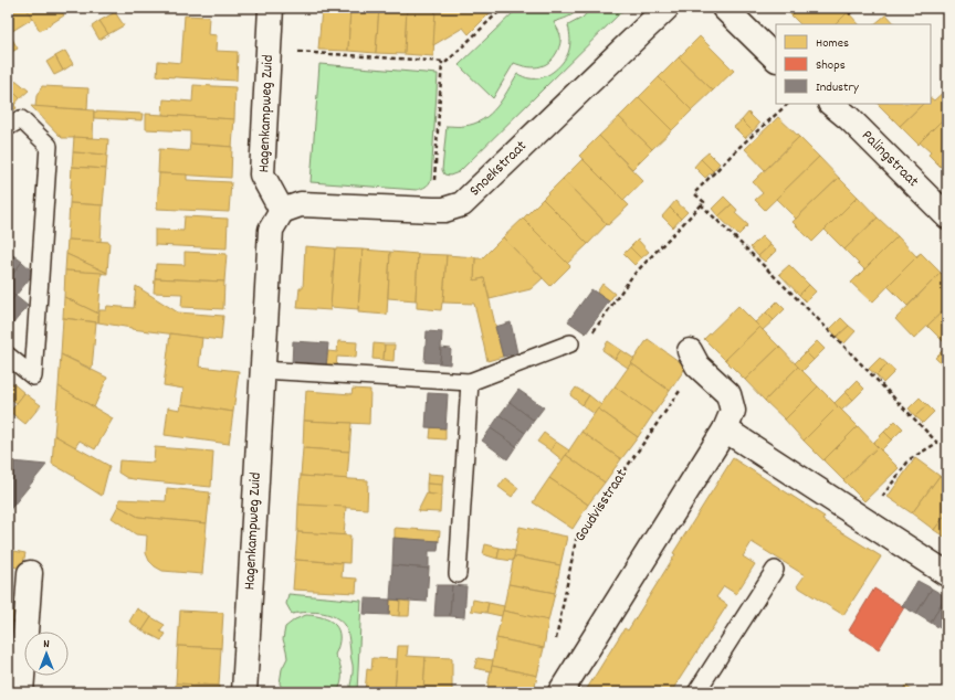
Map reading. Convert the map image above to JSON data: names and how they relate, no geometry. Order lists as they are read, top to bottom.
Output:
{
  "streets": {
    "street": ["Hagenkampweg Zuid", "Palingstraat", "Snoekstraat"],
    "path": ["Goudvisstraat"]
  },
  "crossings": [
    ["Hagenkampweg Zuid", "Snoekstraat"]
  ],
  "legend": ["Homes", "Shops", "Industry"],
  "north": "top"
}
